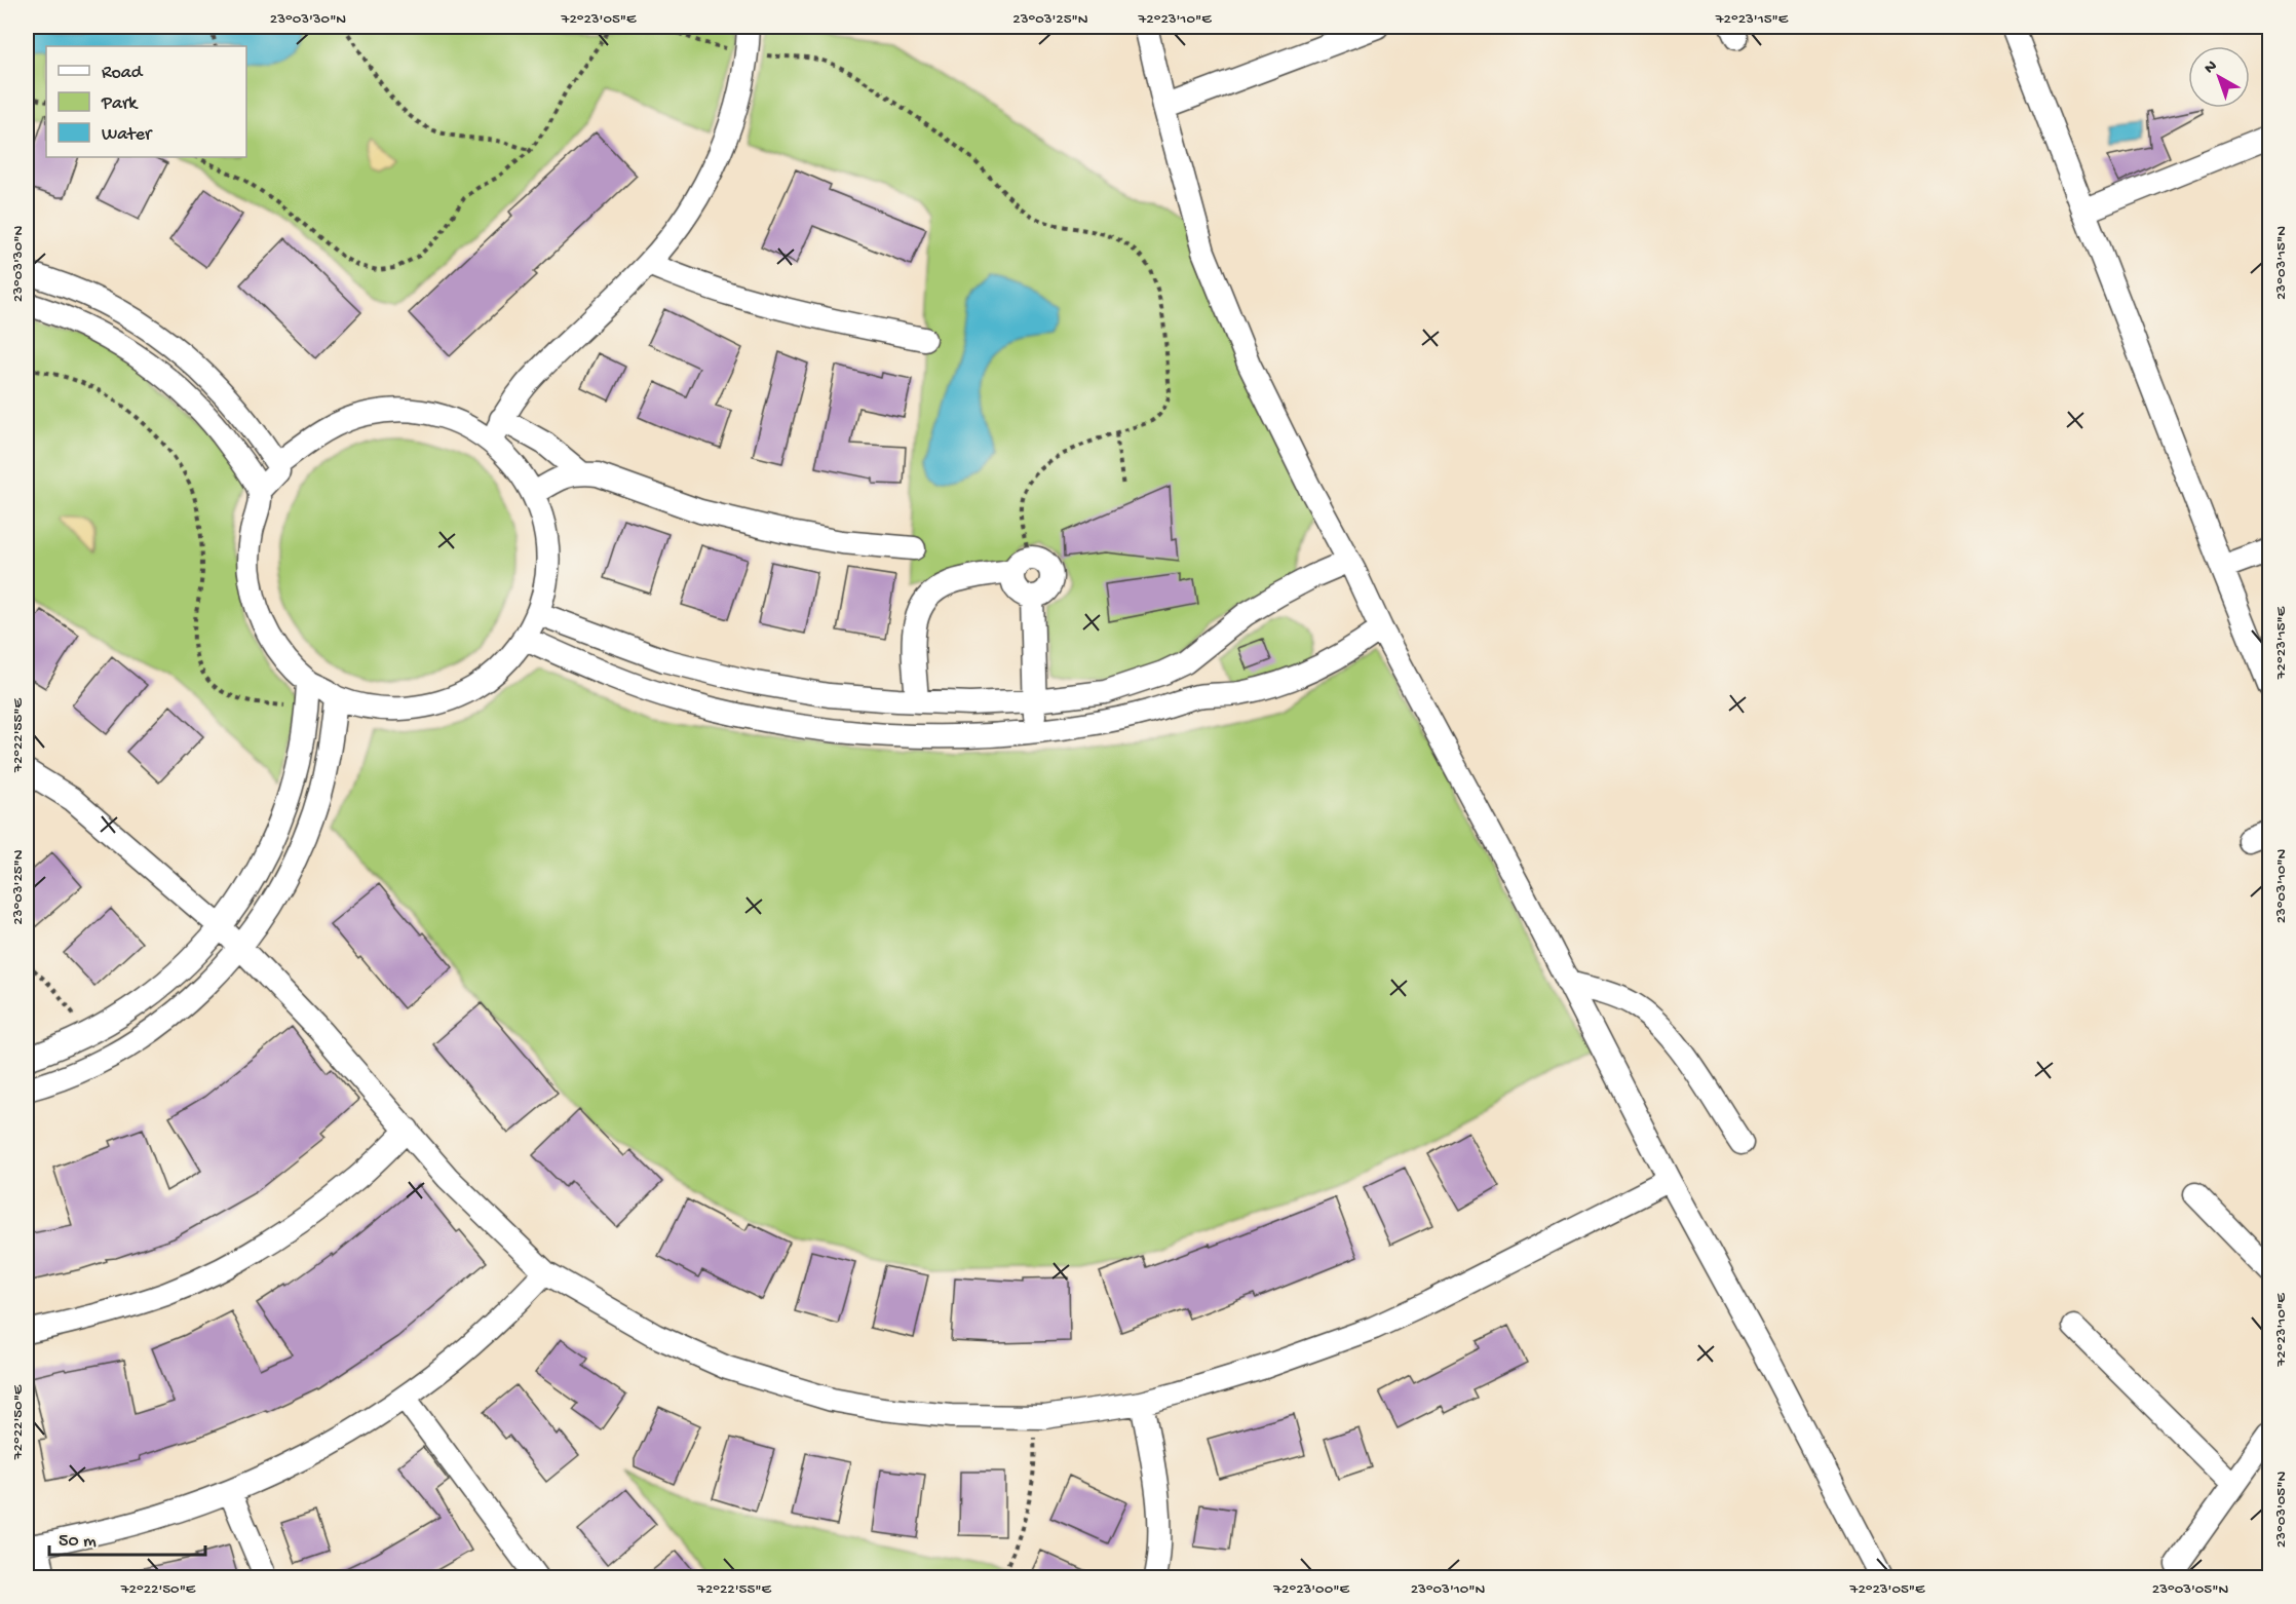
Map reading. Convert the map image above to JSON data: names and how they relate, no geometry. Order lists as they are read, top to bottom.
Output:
{
  "legend": ["Road", "Park", "Water"],
  "scale_bar": "50 m",
  "north": "top left",
  "coordinates": [
    "23°03'30\"N",
    "72°23'05\"E",
    "23°03'25\"N",
    "72°23'10\"E",
    "72°23'15\"E",
    "23°03'15\"N",
    "72°22'55\"E",
    "23°03'10\"N",
    "72°22'50\"E",
    "23°03'05\"N",
    "72°23'00\"E"
  ]
}
